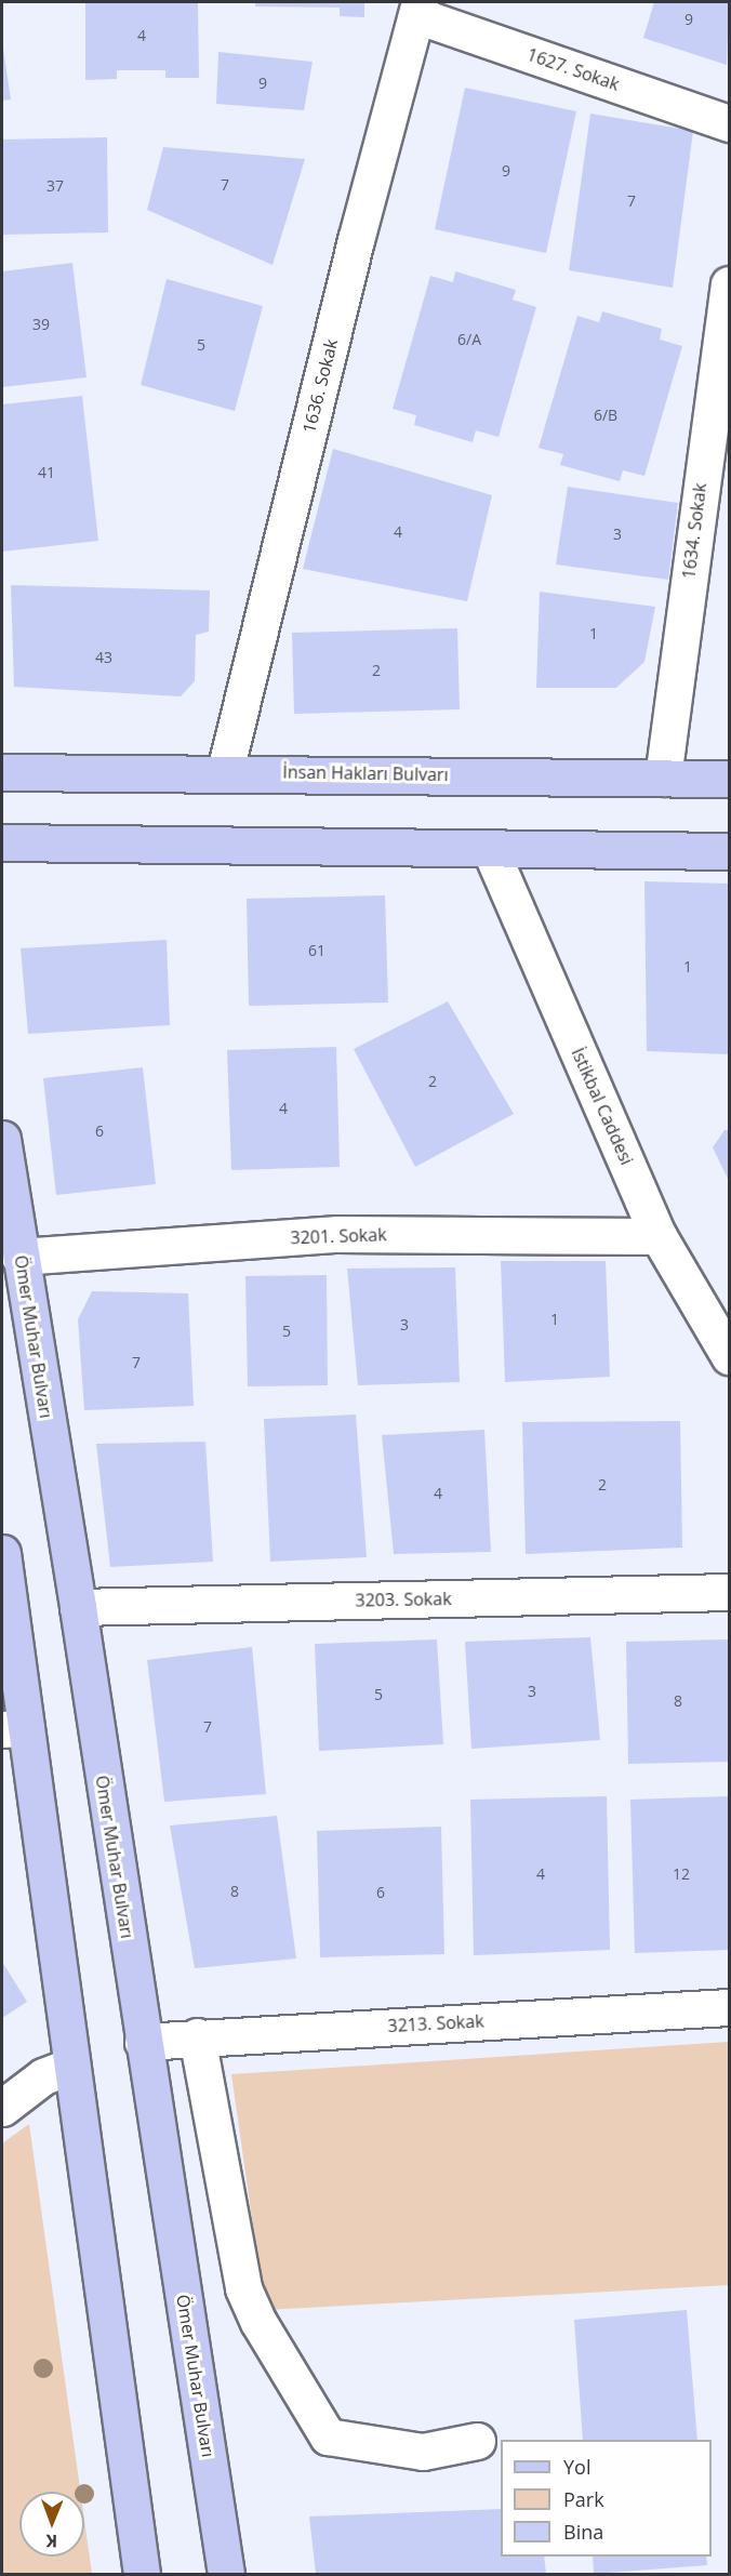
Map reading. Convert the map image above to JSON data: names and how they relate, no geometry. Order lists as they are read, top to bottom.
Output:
{
  "streets": {
    "main road": ["İnsan Hakları Bulvarı", "Ömer Muhar Bulvarı"],
    "street": [
      "1627. Sokak",
      "1636. Sokak",
      "1634. Sokak",
      "İstikbal Caddesi",
      "3201. Sokak",
      "3203. Sokak",
      "3213. Sokak"
    ]
  },
  "crossings": [
    ["1627. Sokak", "1636. Sokak"],
    ["1636. Sokak", "İnsan Hakları Bulvarı"],
    ["1634. Sokak", "İnsan Hakları Bulvarı"],
    ["İstikbal Caddesi", "3201. Sokak"],
    ["3201. Sokak", "Ömer Muhar Bulvarı"],
    ["Ömer Muhar Bulvarı", "3203. Sokak"],
    ["Ömer Muhar Bulvarı", "3213. Sokak"]
  ],
  "house_numbers": [
    "9",
    "4",
    "9",
    "9",
    "7",
    "37",
    "7",
    "39",
    "6/A",
    "5",
    "6/B",
    "41",
    "4",
    "3",
    "1",
    "43",
    "2",
    "61",
    "1",
    "2",
    "4",
    "6",
    "1",
    "3",
    "5",
    "7",
    "2",
    "4",
    "3",
    "5",
    "8",
    "7",
    "4",
    "12",
    "8",
    "6"
  ],
  "legend": ["Yol", "Park", "Bina"],
  "north": "bottom"
}
